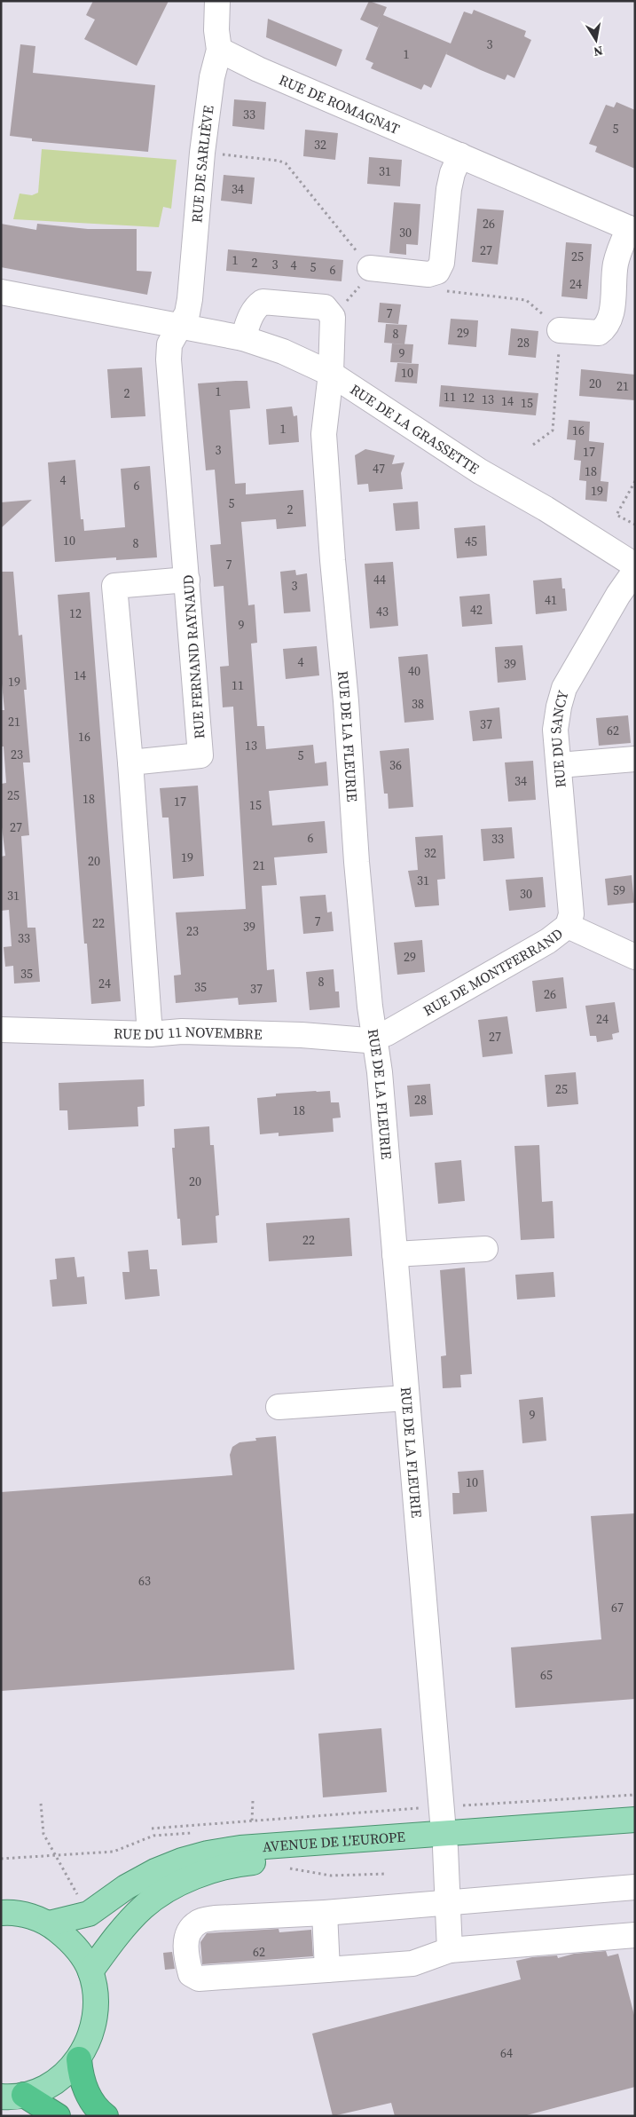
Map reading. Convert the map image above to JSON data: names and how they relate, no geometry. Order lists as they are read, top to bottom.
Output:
{
  "streets": {
    "main road": ["AVENUE DE L'EUROPE"],
    "street": [
      "RUE DE ROMAGNAT",
      "RUE DE SARLIÈVE",
      "RUE DE LA GRASSETTE",
      "RUE FERNAND RAYNAUD",
      "RUE DE LA FLEURIE",
      "RUE DU SANCY",
      "RUE DE MONTFERRAND",
      "RUE DU 11 NOVEMBRE"
    ]
  },
  "crossings": [
    ["RUE DE ROMAGNAT", "RUE DE SARLIÈVE"],
    ["RUE DE SARLIÈVE", "RUE DE LA GRASSETTE"],
    ["RUE DE SARLIÈVE", "RUE FERNAND RAYNAUD"],
    ["RUE DE LA GRASSETTE", "RUE FERNAND RAYNAUD"],
    ["RUE DE LA GRASSETTE", "RUE DE LA FLEURIE"],
    ["RUE DE LA FLEURIE", "RUE DE MONTFERRAND"],
    ["RUE DE LA FLEURIE", "RUE DU 11 NOVEMBRE"],
    ["RUE DE LA FLEURIE", "AVENUE DE L'EUROPE"],
    ["RUE DU SANCY", "RUE DE MONTFERRAND"],
    ["RUE DE MONTFERRAND", "RUE DU 11 NOVEMBRE"]
  ],
  "house_numbers": [
    "3",
    "1",
    "33",
    "5",
    "32",
    "31",
    "34",
    "26",
    "30",
    "27",
    "25",
    "1",
    "2",
    "3",
    "4",
    "5",
    "6",
    "24",
    "7",
    "29",
    "8",
    "28",
    "9",
    "10",
    "20",
    "21",
    "1",
    "2",
    "11",
    "12",
    "13",
    "14",
    "15",
    "1",
    "16",
    "3",
    "17",
    "47",
    "18",
    "4",
    "6",
    "19",
    "5",
    "2",
    "10",
    "45",
    "8",
    "7",
    "44",
    "3",
    "41",
    "42",
    "43",
    "12",
    "9",
    "4",
    "39",
    "40",
    "14",
    "19",
    "11",
    "38",
    "21",
    "37",
    "62",
    "16",
    "13",
    "23",
    "5",
    "36",
    "34",
    "25",
    "18",
    "17",
    "15",
    "27",
    "6",
    "33",
    "32",
    "19",
    "20",
    "21",
    "31",
    "59",
    "30",
    "31",
    "7",
    "22",
    "39",
    "23",
    "33",
    "29",
    "35",
    "8",
    "24",
    "35",
    "37",
    "26",
    "24",
    "27",
    "25",
    "28",
    "18",
    "20",
    "22",
    "9",
    "10",
    "63",
    "67",
    "65",
    "62",
    "64"
  ],
  "north": "bottom"
}
